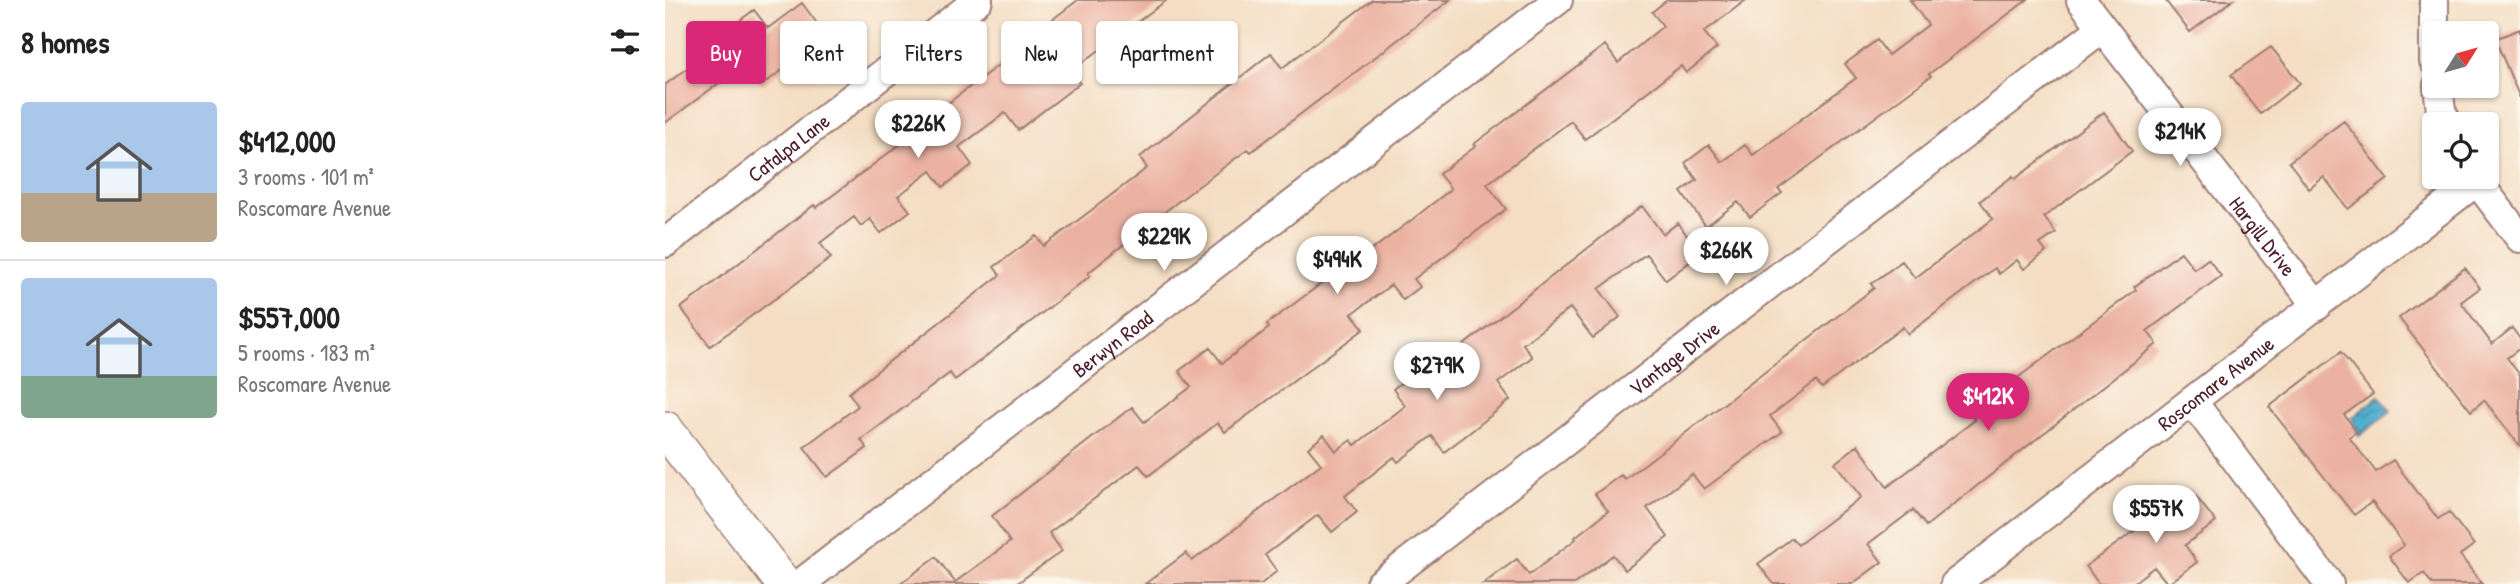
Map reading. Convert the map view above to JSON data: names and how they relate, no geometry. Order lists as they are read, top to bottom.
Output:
{
  "streets": {
    "street": [
      "Catalpa Lane",
      "Hargill Drive",
      "Berwyn Road",
      "Vantage Drive",
      "Roscomare Avenue"
    ]
  },
  "crossings": [
    ["Hargill Drive", "Vantage Drive"],
    ["Hargill Drive", "Roscomare Avenue"]
  ],
  "north": "top right",
  "page": {
    "heading": "8 homes",
    "chip": [
      "Buy",
      "Rent",
      "Filters",
      "New",
      "Apartment"
    ],
    "list": [
      {
        "name": "$412,000",
        "note": "3 rooms · 101 m² · Roscomare Avenue"
      },
      {
        "name": "$557,000",
        "note": "5 rooms · 183 m² · Roscomare Avenue"
      }
    ],
    "price": [
      "$226K",
      "$214K",
      "$229K",
      "$266K",
      "$494K",
      "$279K",
      "$412K",
      "$557K"
    ]
  }
}
